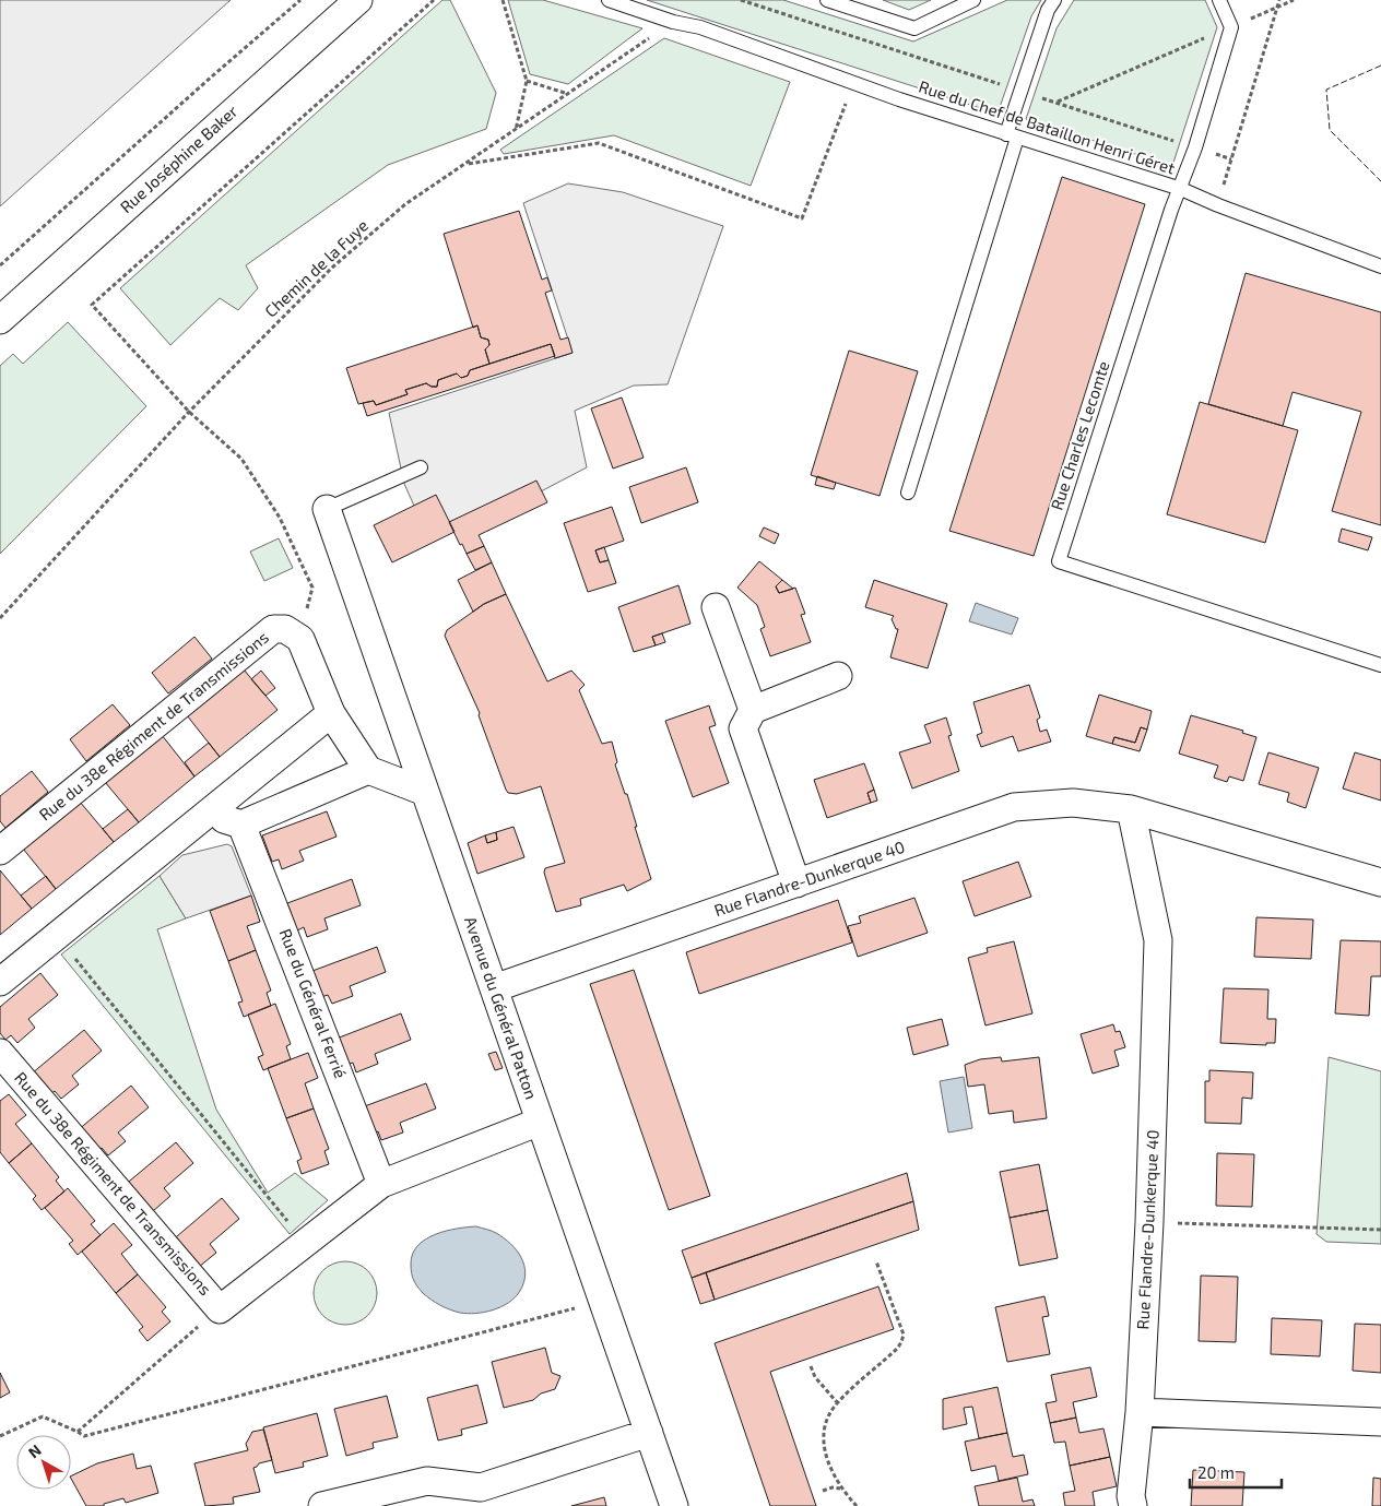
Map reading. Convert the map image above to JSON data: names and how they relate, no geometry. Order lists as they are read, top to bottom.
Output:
{
  "streets": {
    "street": [
      "Rue Joséphine Baker",
      "Rue du 38e Régiment de Transmissions",
      "Rue Flandre-Dunkerque 40",
      "Rue du Général Ferrié",
      "Avenue du Général Patton"
    ],
    "lane": ["Rue du Chef de Bataillon Henri Géret", "Rue Charles Lecomte"],
    "path": ["Chemin de la Fuye"]
  },
  "crossings": [
    ["Rue du Chef de Bataillon Henri Géret", "Chemin de la Fuye"],
    ["Rue du Chef de Bataillon Henri Géret", "Rue Charles Lecomte"],
    ["Rue du 38e Régiment de Transmissions", "Rue du Général Ferrié"],
    ["Rue du 38e Régiment de Transmissions", "Avenue du Général Patton"],
    ["Rue Flandre-Dunkerque 40", "Avenue du Général Patton"]
  ],
  "scale_bar": "20 m",
  "north": "top left"
}
